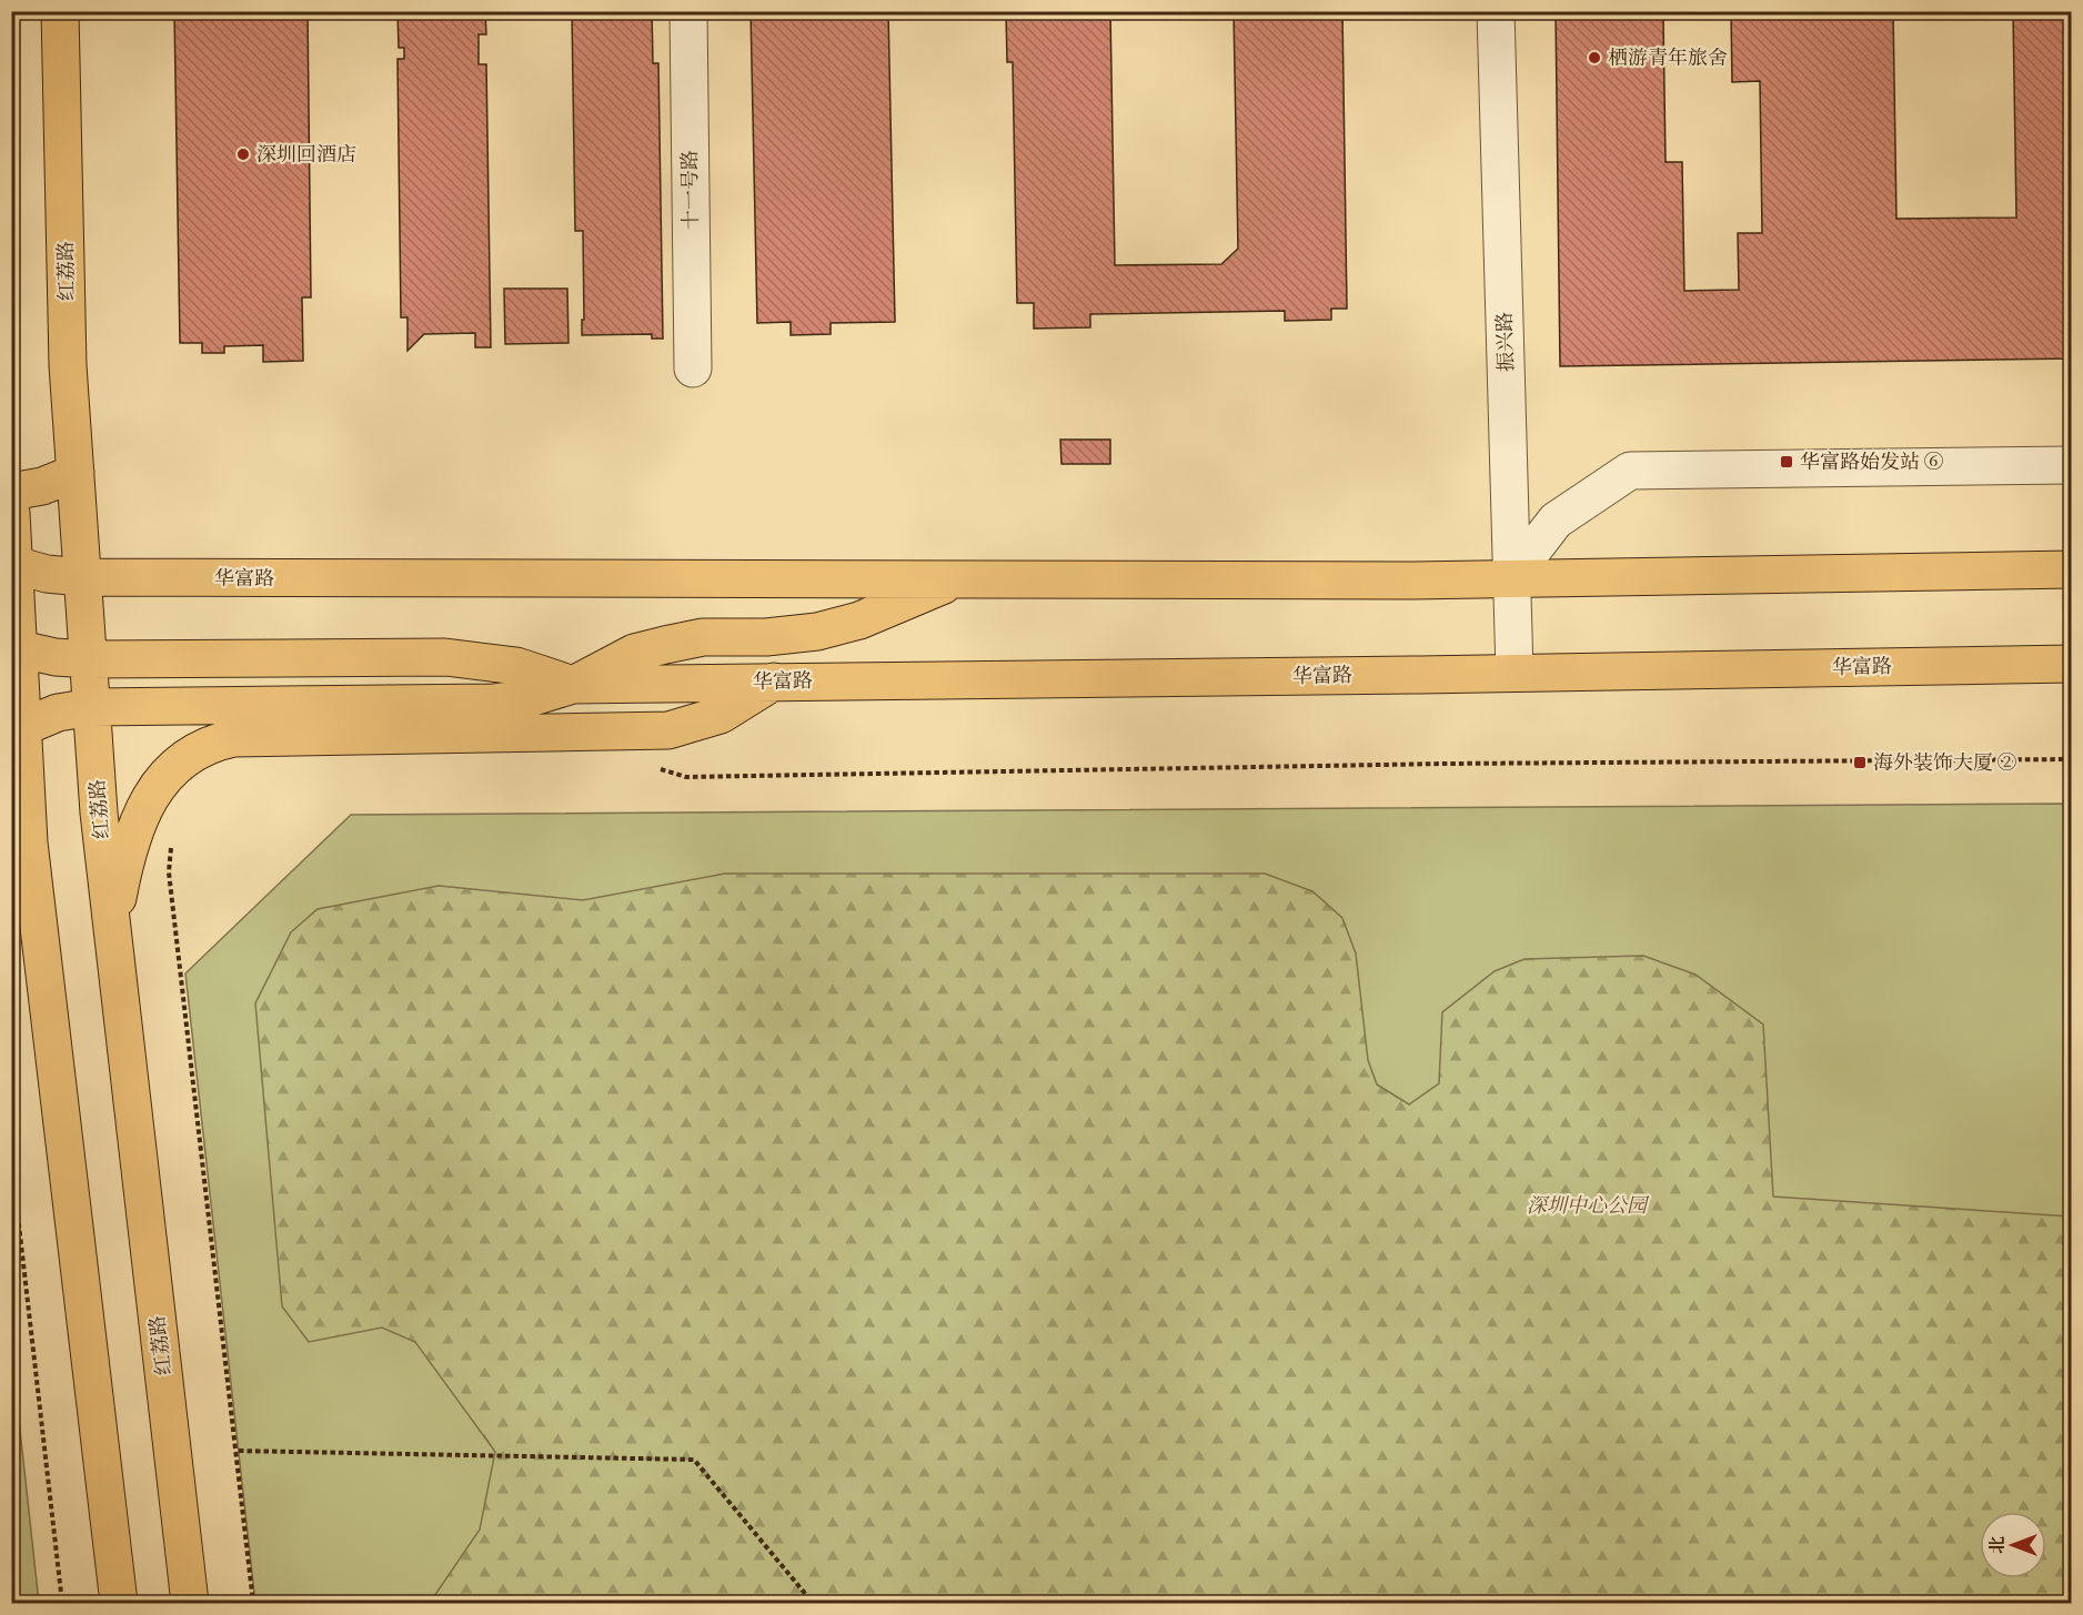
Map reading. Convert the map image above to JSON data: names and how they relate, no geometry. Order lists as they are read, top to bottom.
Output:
{
  "streets": {
    "main road": ["红荔路", "华富路"],
    "street": ["十一号路", "振兴路"]
  },
  "crossings": [
    ["红荔路", "华富路"],
    ["振兴路", "华富路"]
  ],
  "parks": ["深圳中心公园"],
  "places": {
    "other": ["栖游青年旅舍", "深圳回酒店"],
    "transit": ["华富路始发站 ⑥", "海外装饰大厦 ②"]
  },
  "north": "left"
}
